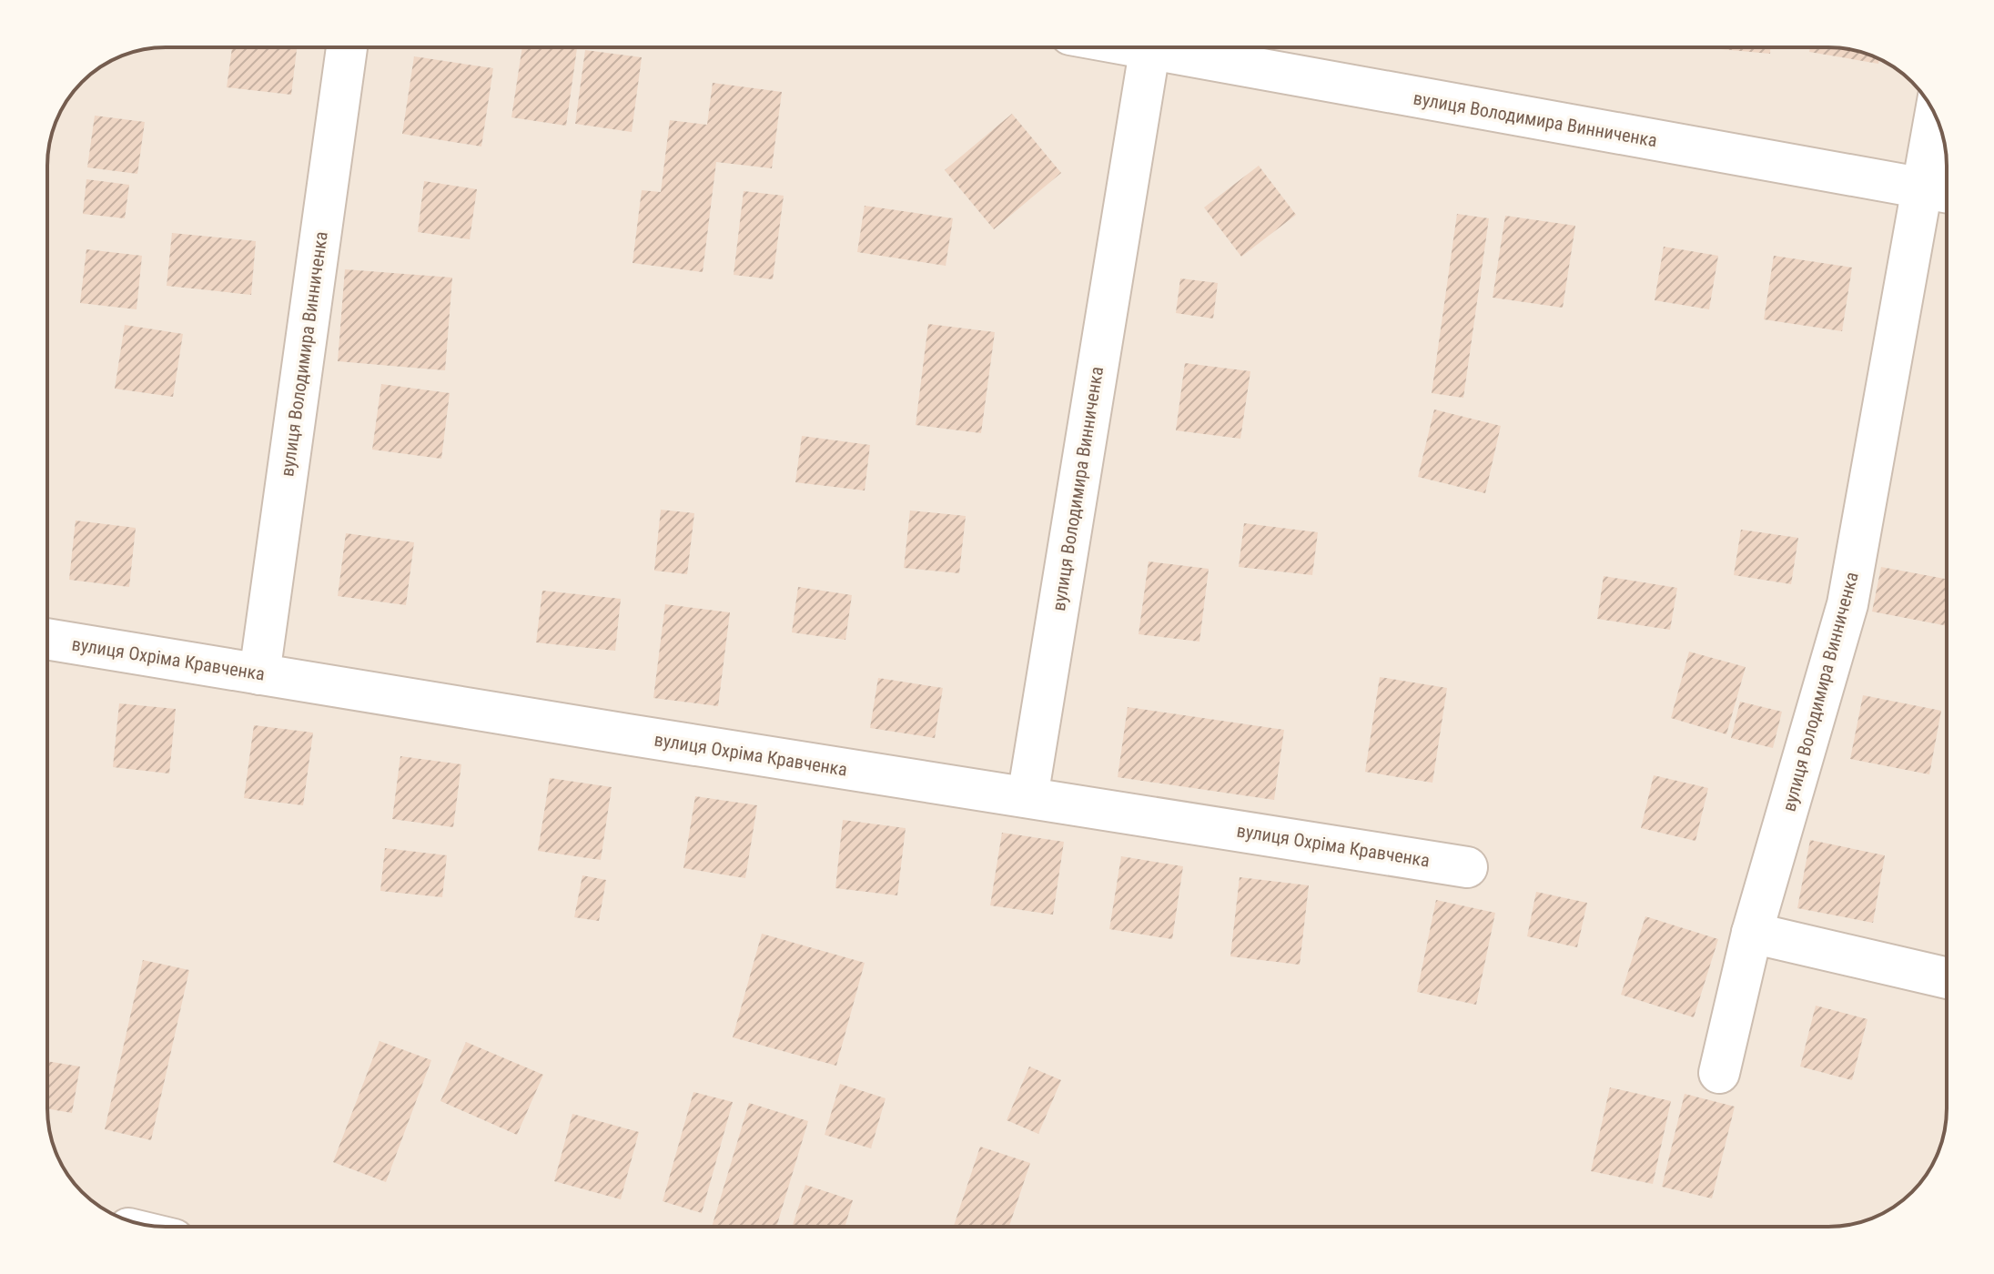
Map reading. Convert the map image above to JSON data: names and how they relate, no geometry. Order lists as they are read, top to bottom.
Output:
{
  "streets": {
    "street": ["вулиця Володимира Винниченка", "вулиця Охріма Кравченка"]
  },
  "crossings": [
    ["вулиця Володимира Винниченка", "вулиця Охріма Кравченка"]
  ]
}
